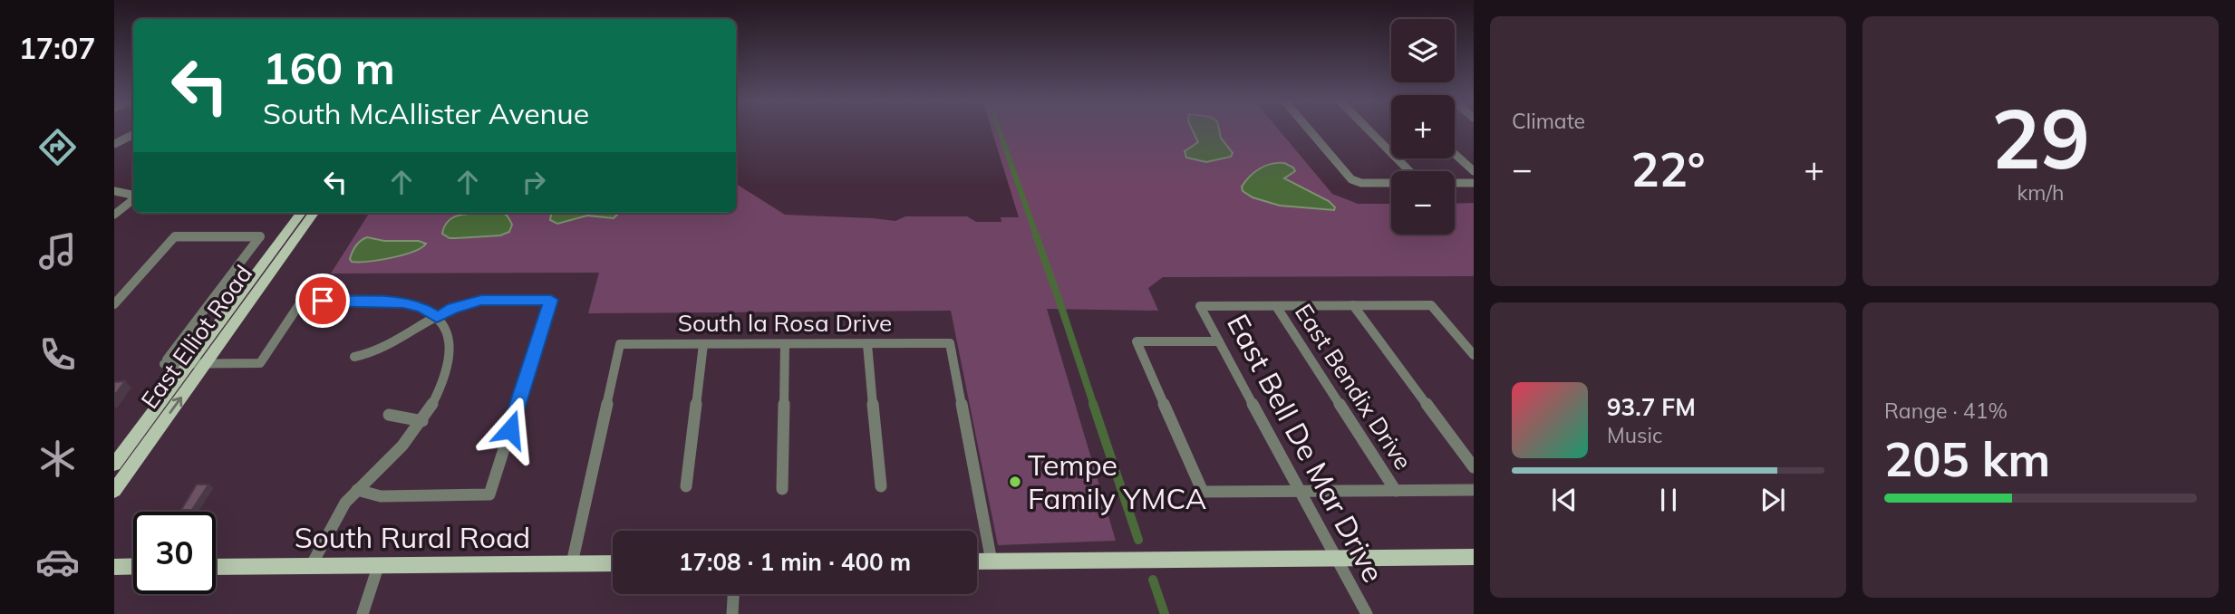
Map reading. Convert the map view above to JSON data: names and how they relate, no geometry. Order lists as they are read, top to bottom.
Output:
{
  "streets": {
    "main road": ["East Elliot Road", "South Rural Road"],
    "street": ["South la Rosa Drive", "East Bendix Drive", "East Bell De Mar Drive"]
  },
  "crossings": [
    ["South la Rosa Drive", "South Rural Road"],
    ["East Bendix Drive", "East Bell De Mar Drive"]
  ],
  "places": ["Tempe Family YMCA"],
  "page": {
    "tabs": "17:07",
    "tile": [
      "Climate",
      ["29", "km/h"],
      ["Range · 41%", "205 km"]
    ],
    "map_buttons": ["+", "−"],
    "turn": ["160 m", "South McAllister Avenue"],
    "heat": ["−", "22°", "+"],
    "song": ["93.7 FM", "Music"],
    "limit": "30",
    "trip": "17:08 · 1 min · 400 m"
  }
}
